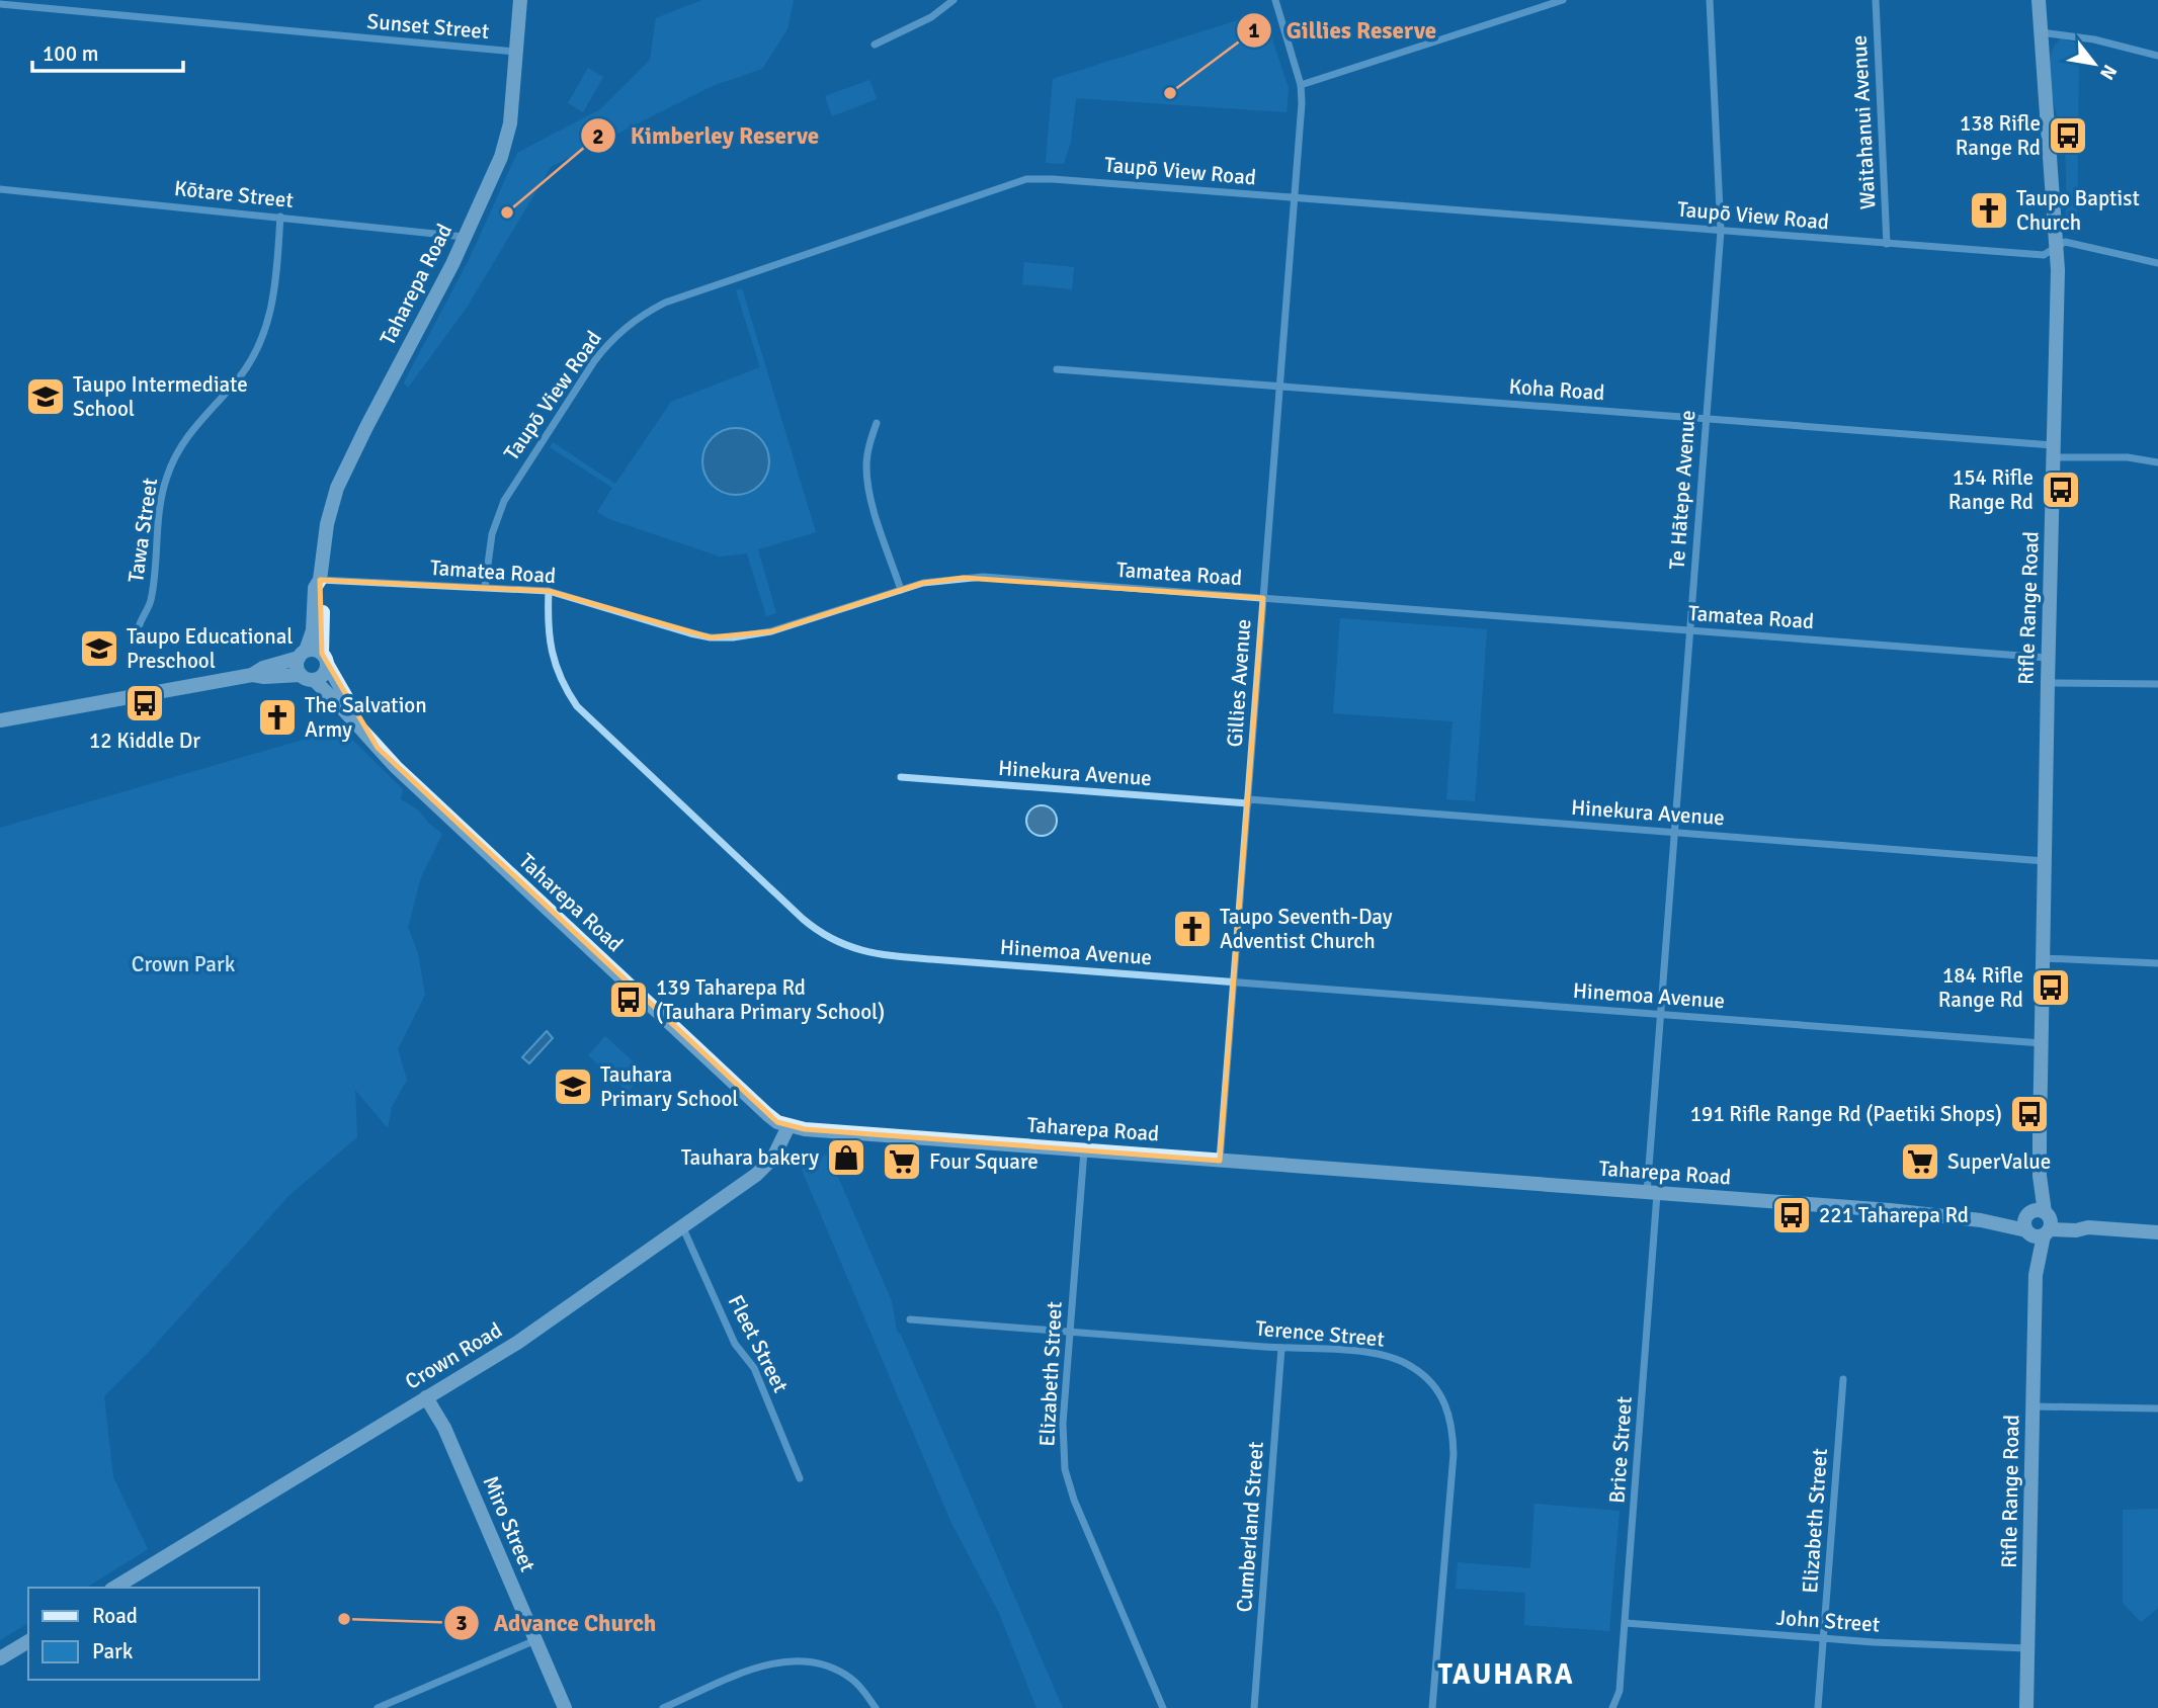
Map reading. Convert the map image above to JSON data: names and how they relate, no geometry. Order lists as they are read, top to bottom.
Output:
{
  "streets": {
    "street": [
      "Sunset Street",
      "Waitahanui Avenue",
      "Taupō View Road",
      "Kōtare Street",
      "Taharepa Road",
      "Koha Road",
      "Te Hātepe Avenue",
      "Tawa Street",
      "Tamatea Road",
      "Rifle Range Road",
      "Gillies Avenue",
      "Hinekura Avenue",
      "Hinemoa Avenue",
      "Terence Street",
      "Fleet Street",
      "Crown Road",
      "Elizabeth Street",
      "Brice Street",
      "Miro Street",
      "Cumberland Street",
      "John Street"
    ]
  },
  "crossings": [
    ["Sunset Street", "Taharepa Road"],
    ["Waitahanui Avenue", "Taupō View Road"],
    ["Taupō View Road", "Te Hātepe Avenue"],
    ["Taupō View Road", "Tamatea Road"],
    ["Taupō View Road", "Rifle Range Road"],
    ["Taupō View Road", "Gillies Avenue"],
    ["Kōtare Street", "Taharepa Road"],
    ["Kōtare Street", "Tawa Street"],
    ["Taharepa Road", "Te Hātepe Avenue"],
    ["Taharepa Road", "Tamatea Road"],
    ["Taharepa Road", "Rifle Range Road"],
    ["Taharepa Road", "Gillies Avenue"],
    ["Taharepa Road", "Crown Road"],
    ["Taharepa Road", "Elizabeth Street"],
    ["Taharepa Road", "Brice Street"],
    ["Koha Road", "Te Hātepe Avenue"],
    ["Koha Road", "Rifle Range Road"],
    ["Koha Road", "Gillies Avenue"],
    ["Te Hātepe Avenue", "Tamatea Road"],
    ["Te Hātepe Avenue", "Hinekura Avenue"],
    ["Te Hātepe Avenue", "Hinemoa Avenue"],
    ["Te Hātepe Avenue", "Brice Street"],
    ["Tamatea Road", "Rifle Range Road"],
    ["Tamatea Road", "Gillies Avenue"],
    ["Tamatea Road", "Hinemoa Avenue"],
    ["Rifle Range Road", "Hinekura Avenue"],
    ["Rifle Range Road", "Hinemoa Avenue"],
    ["Rifle Range Road", "John Street"],
    ["Gillies Avenue", "Hinekura Avenue"],
    ["Gillies Avenue", "Hinemoa Avenue"],
    ["Terence Street", "Elizabeth Street"],
    ["Terence Street", "Cumberland Street"],
    ["Fleet Street", "Crown Road"],
    ["Crown Road", "Miro Street"],
    ["Elizabeth Street", "John Street"],
    ["Brice Street", "John Street"]
  ],
  "districts": ["TAUHARA"],
  "parks": ["Crown Park"],
  "places": {
    "other": ["Gillies Reserve", "Kimberley Reserve", "Advance Church"],
    "bus stop": [
      "138 Rifle Range Rd",
      "154 Rifle Range Rd",
      "12 Kiddle Dr",
      "184 Rifle Range Rd",
      "139 Taharepa Rd (Tauhara Primary School)",
      "191 Rifle Range Rd (Paetiki Shops)",
      "221 Taharepa Rd"
    ],
    "church": ["Taupo Baptist Church", "The Salvation Army", "Taupo Seventh-Day Adventist Church"],
    "school or university": ["Taupo Intermediate School", "Taupo Educational Preschool", "Tauhara Primary School"],
    "shop": ["Tauhara bakery"],
    "supermarket": ["Four Square", "SuperValue"]
  },
  "legend": ["Road", "Park"],
  "scale_bar": "100 m",
  "north": "bottom right"
}
